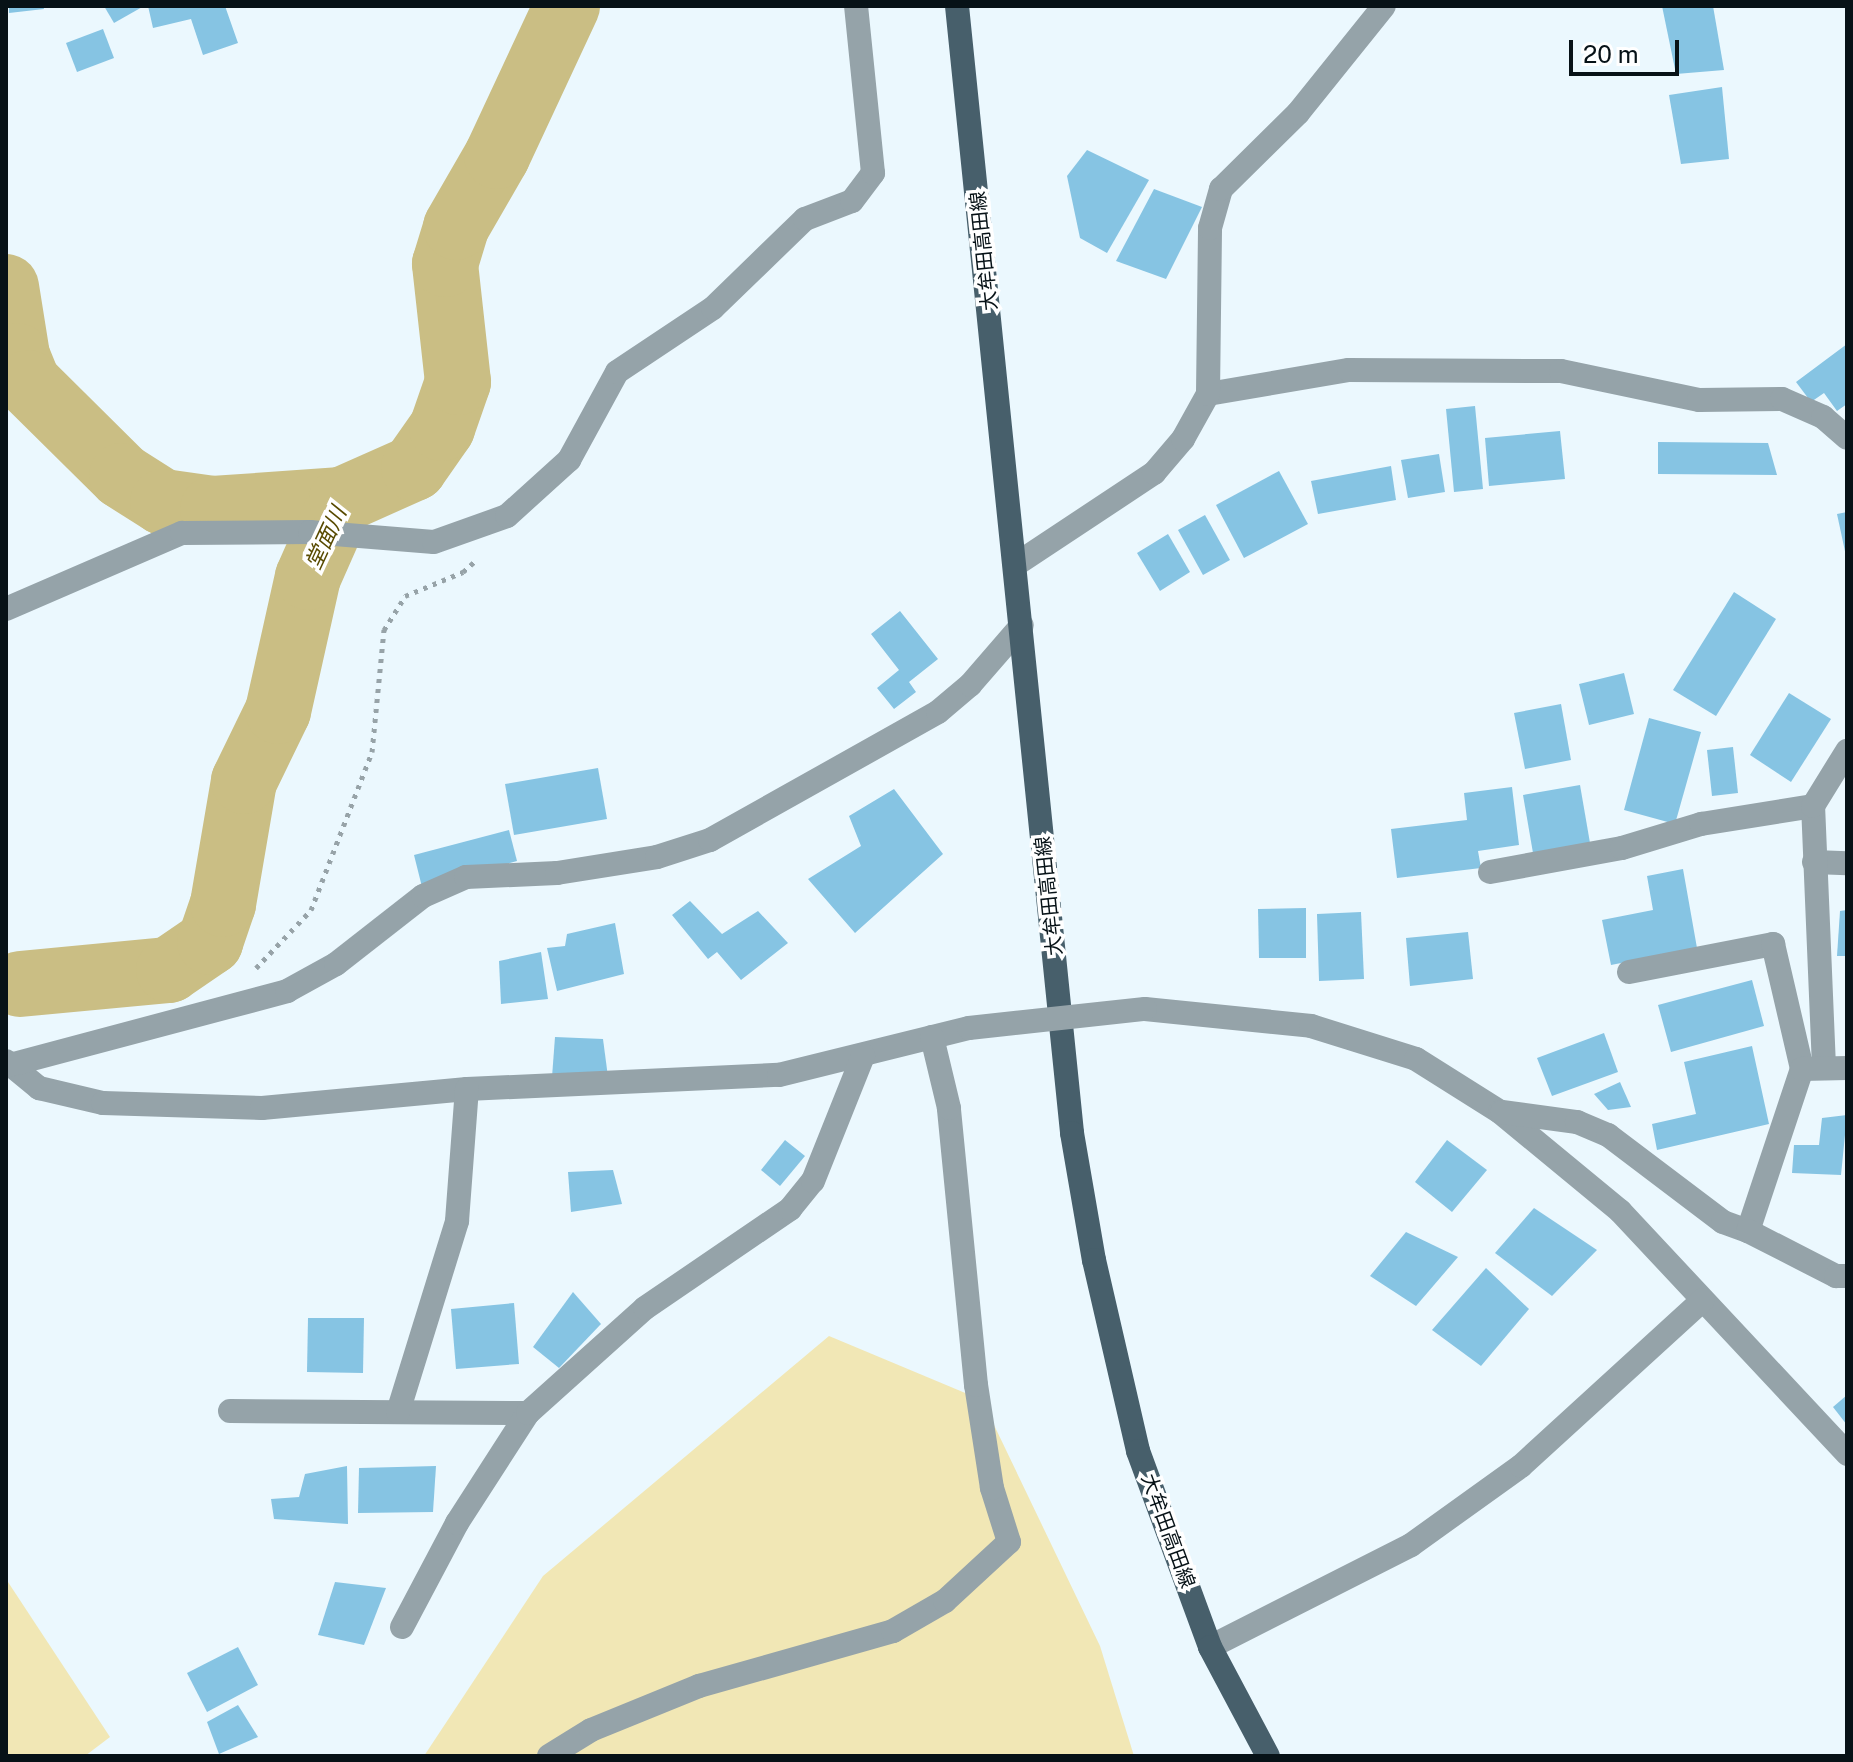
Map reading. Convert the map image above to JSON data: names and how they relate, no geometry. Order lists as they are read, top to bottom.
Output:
{
  "streets": {
    "main road": ["大牟田高田線"]
  },
  "water": ["堂面川"],
  "scale_bar": "20 m"
}
